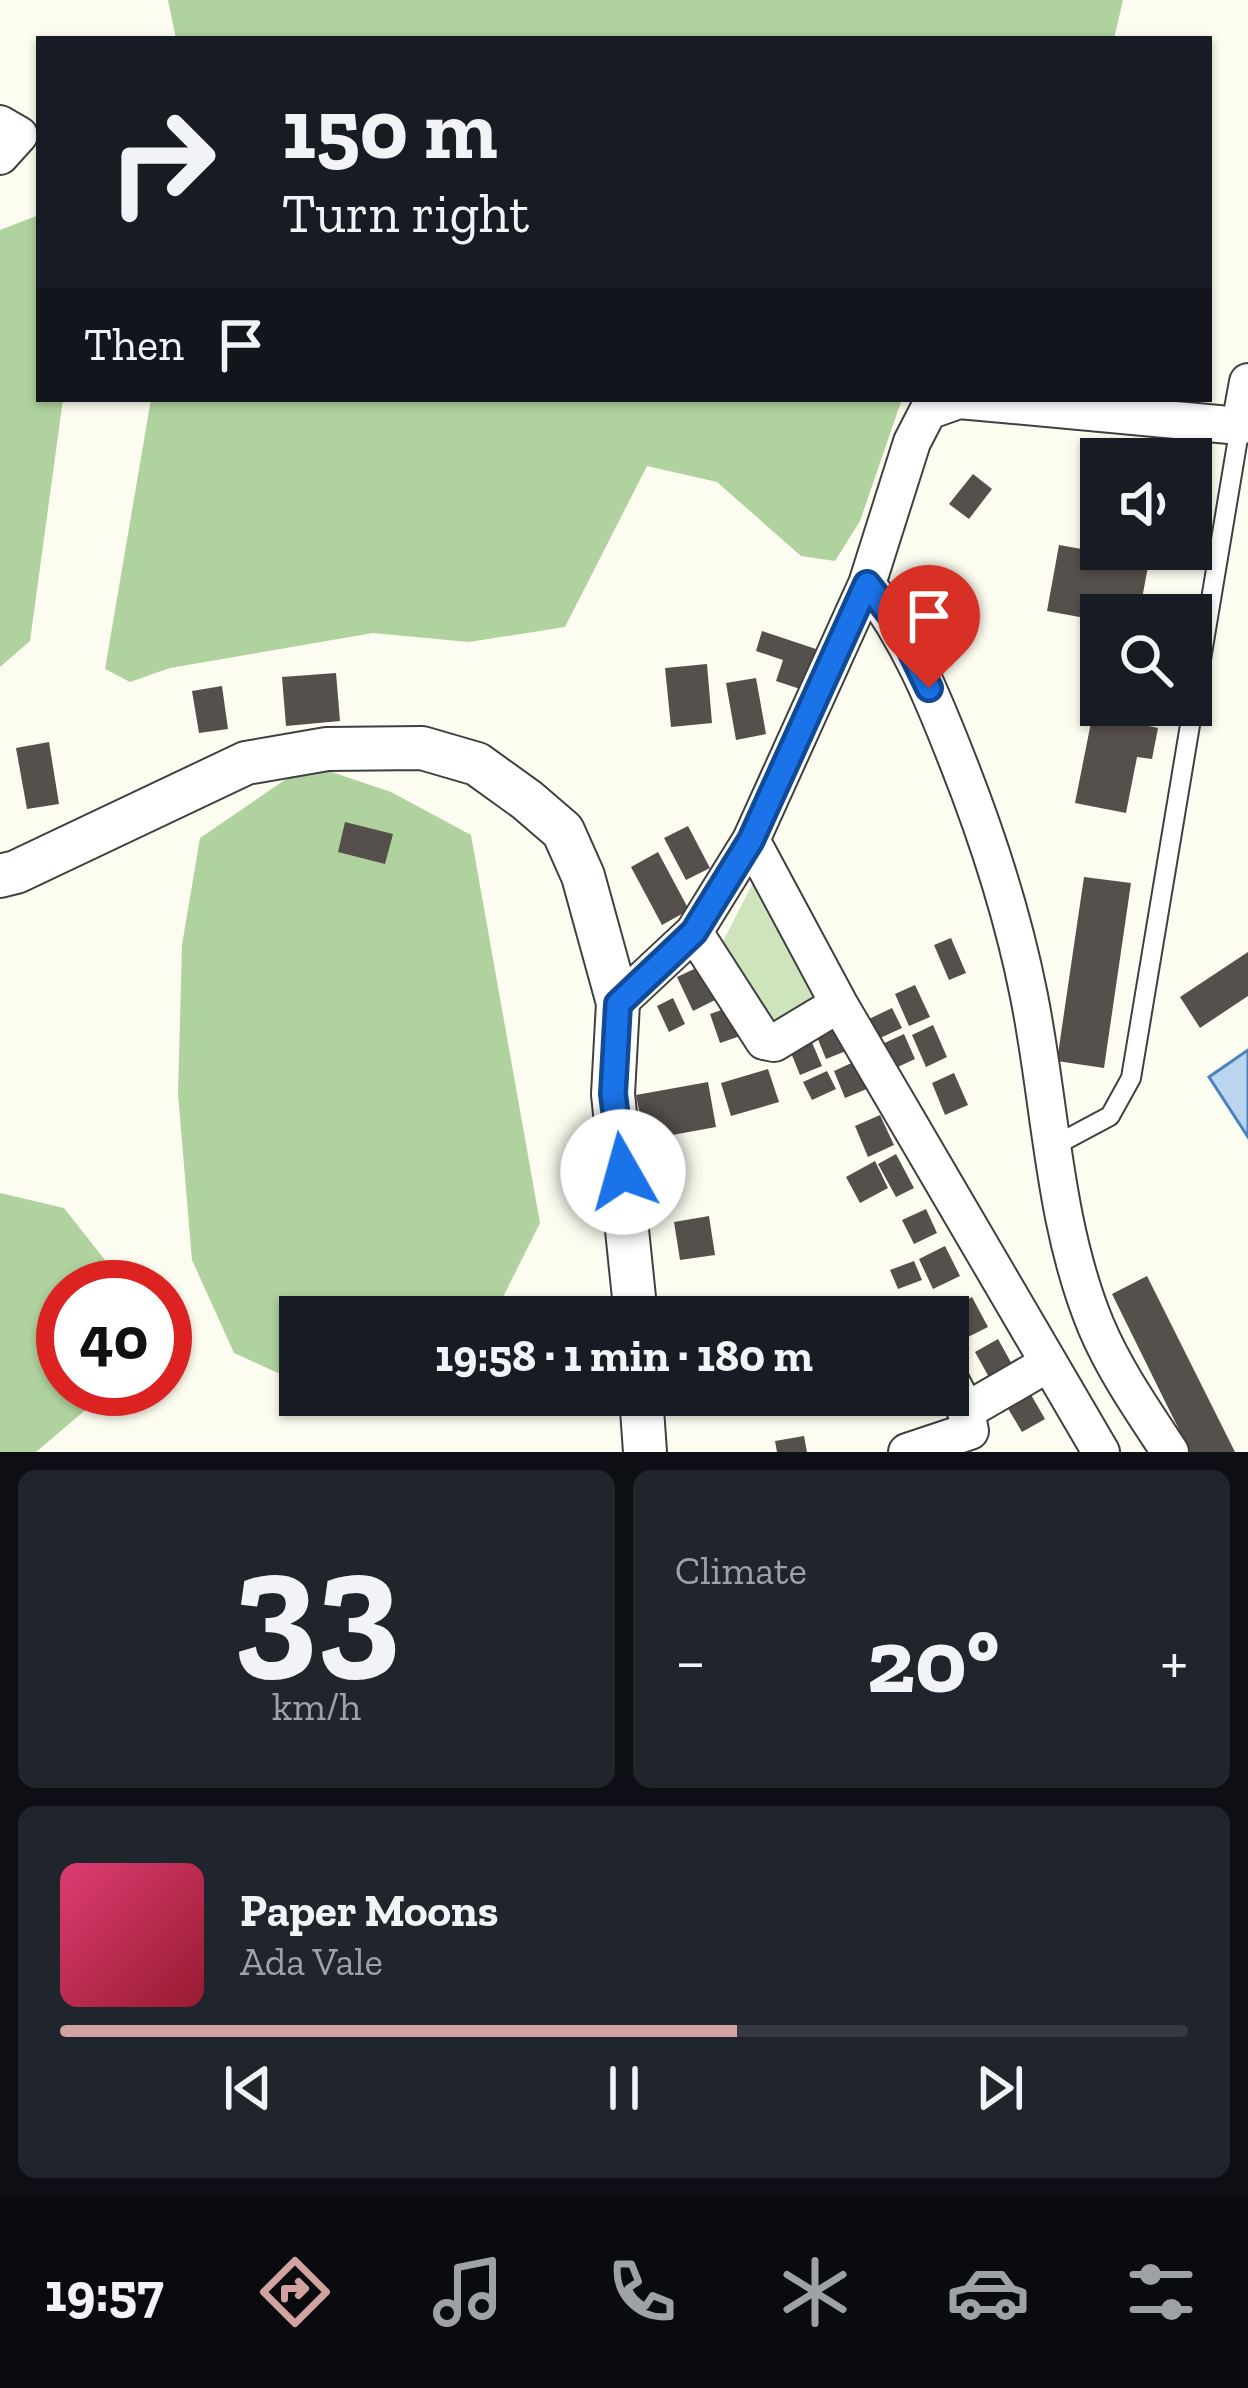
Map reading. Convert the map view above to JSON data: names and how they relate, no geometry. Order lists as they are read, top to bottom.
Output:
{
  "page": {
    "turn": ["150 m", "Turn right"],
    "then": "Then",
    "limit": "40",
    "trip": "19:58 · 1 min · 180 m",
    "tile": [
      ["33", "km/h"],
      "Climate"
    ],
    "heat": ["−", "20°", "+"],
    "song": ["Paper Moons", "Ada Vale"],
    "tabs": "19:57"
  }
}
